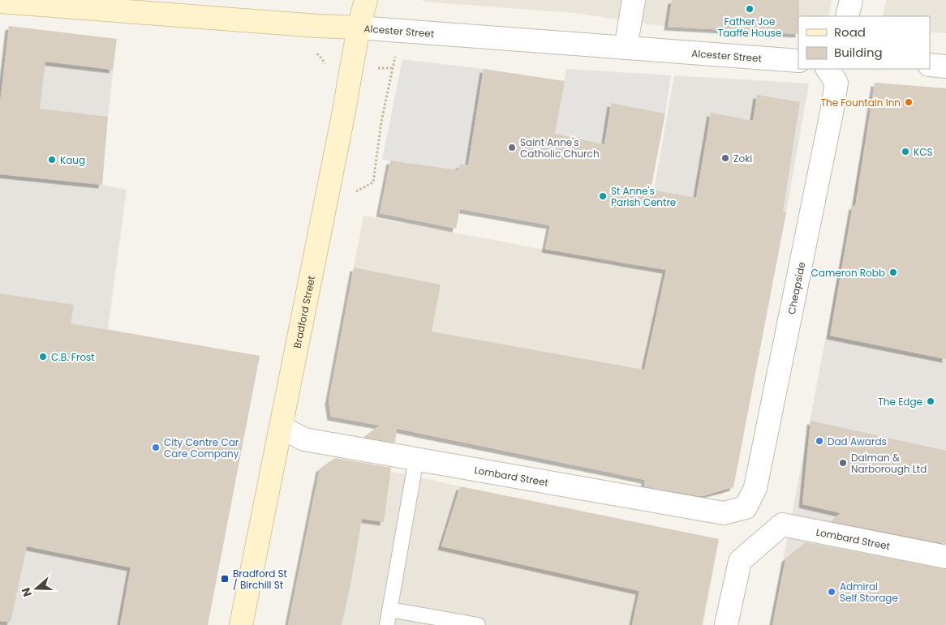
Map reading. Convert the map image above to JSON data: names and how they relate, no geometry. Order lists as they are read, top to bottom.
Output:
{
  "streets": {
    "street": [
      "Alcester Street",
      "Cheapside",
      "Bradford Street",
      "Lombard Street"
    ]
  },
  "crossings": [
    ["Alcester Street", "Bradford Street"],
    ["Cheapside", "Lombard Street"],
    ["Bradford Street", "Lombard Street"]
  ],
  "places": {
    "other": [
      "Father Joe Taaffe House",
      "The Fountain Inn",
      "Saint Anne's Catholic Church",
      "KCS",
      "Zoki",
      "Kaug",
      "St Anne's Parish Centre",
      "Cameron Robb",
      "C.B. Frost",
      "The Edge",
      "Dad Awards",
      "City Centre Car Care Company",
      "Dalman & Narborough Ltd",
      "Admiral Self Storage"
    ],
    "transit": ["Bradford St / Birchill St"]
  },
  "legend": ["Road", "Building"],
  "north": "left"
}
